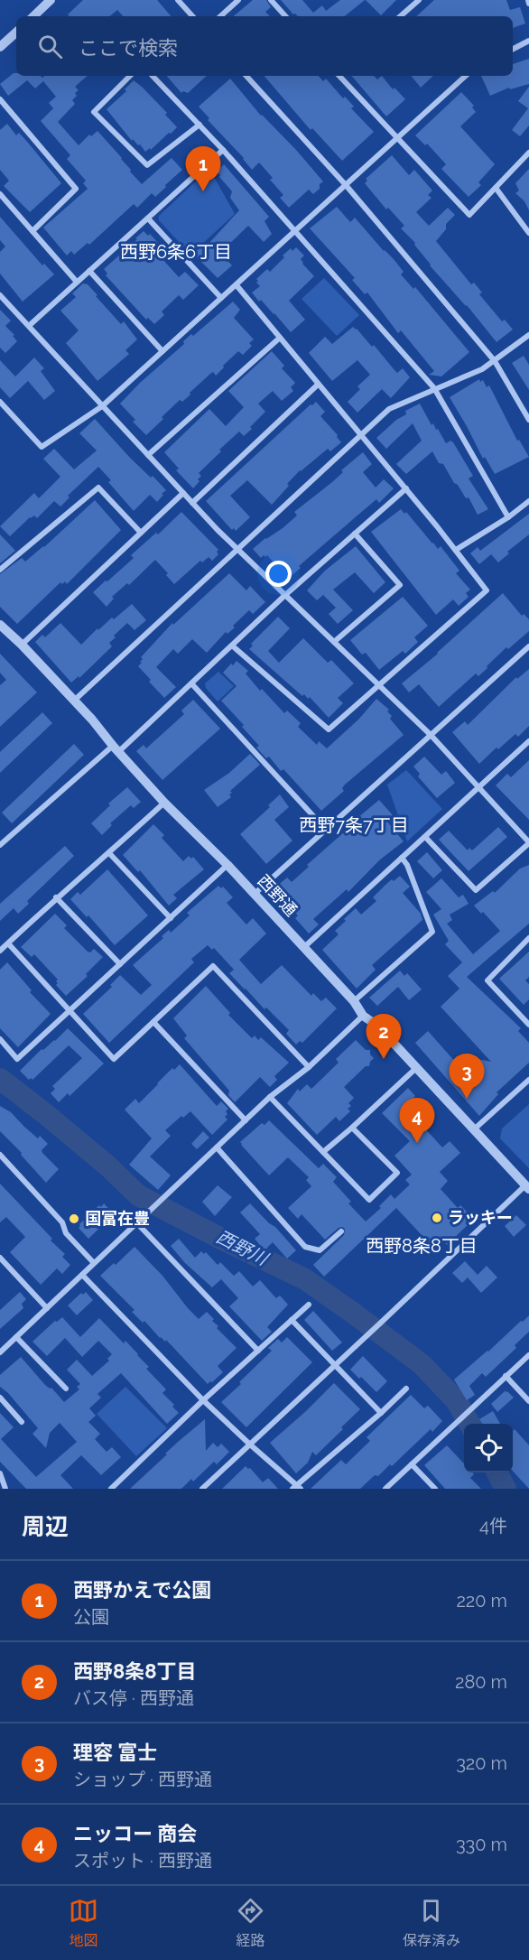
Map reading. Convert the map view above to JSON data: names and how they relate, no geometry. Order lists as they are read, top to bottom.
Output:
{
  "streets": {
    "street": ["西野通"]
  },
  "districts": ["西野6条6丁目", "西野7条7丁目", "西野8条8丁目"],
  "water": ["西野川"],
  "places": ["ラッキー", "国富在豊"],
  "page": {
    "search": "ここで検索",
    "pins": [
      "1",
      "2",
      "3",
      "4"
    ],
    "heading": ["周辺", "4件"],
    "list": [
      {
        "mark": "1",
        "name": "西野かえで公園",
        "note": "公園",
        "value": "220 m"
      },
      {
        "mark": "2",
        "name": "西野8条8丁目",
        "note": "バス停 · 西野通",
        "value": "280 m"
      },
      {
        "mark": "3",
        "name": "理容 富士",
        "note": "ショップ · 西野通",
        "value": "320 m"
      },
      {
        "mark": "4",
        "name": "ニッコー 商会",
        "note": "スポット · 西野通",
        "value": "330 m"
      }
    ],
    "nav": ["地図", "経路", "保存済み"]
  }
}
